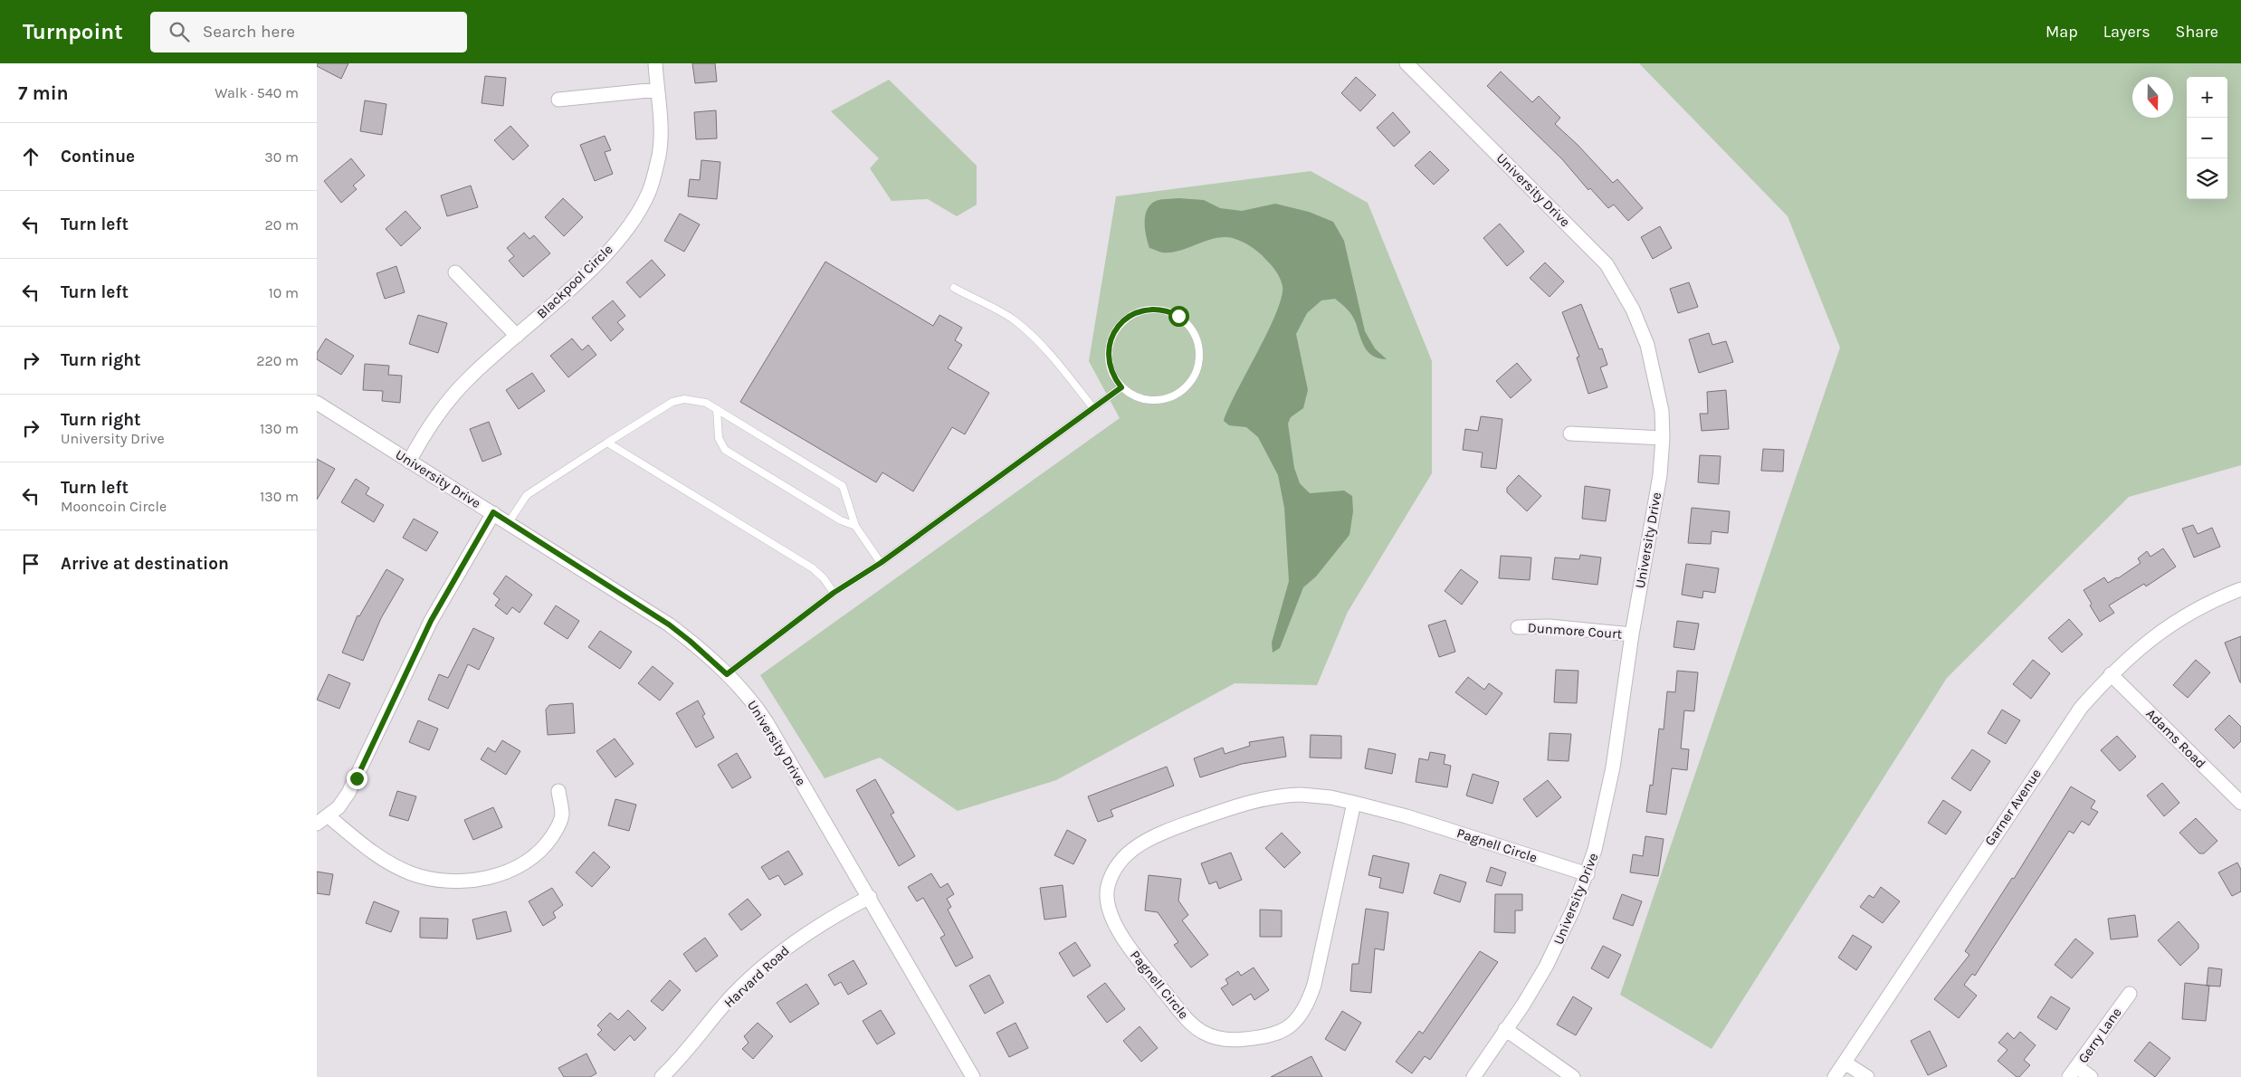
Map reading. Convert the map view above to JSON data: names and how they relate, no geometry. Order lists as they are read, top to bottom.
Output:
{
  "streets": {
    "street": [
      "University Drive",
      "Blackpool Circle",
      "Dunmore Court",
      "Adams Road",
      "Garner Avenue",
      "Pagnell Circle",
      "Harvard Road",
      "Gerry Lane"
    ]
  },
  "crossings": [
    ["University Drive", "Blackpool Circle"],
    ["University Drive", "Dunmore Court"],
    ["University Drive", "Pagnell Circle"],
    ["University Drive", "Harvard Road"],
    ["Adams Road", "Garner Avenue"]
  ],
  "north": "bottom",
  "page": {
    "header": "Turnpoint",
    "search": "Search here",
    "nav": ["Map", "Layers", "Share"],
    "heading": ["7 min", "Walk · 540 m"],
    "map_buttons": ["+", "−"],
    "list": [
      ["Continue", "30 m"],
      ["Turn left", "20 m"],
      ["Turn left", "10 m"],
      ["Turn right", "220 m"],
      ["Turn right", "University Drive", "130 m"],
      ["Turn left", "Mooncoin Circle", "130 m"],
      "Arrive at destination"
    ]
  }
}
